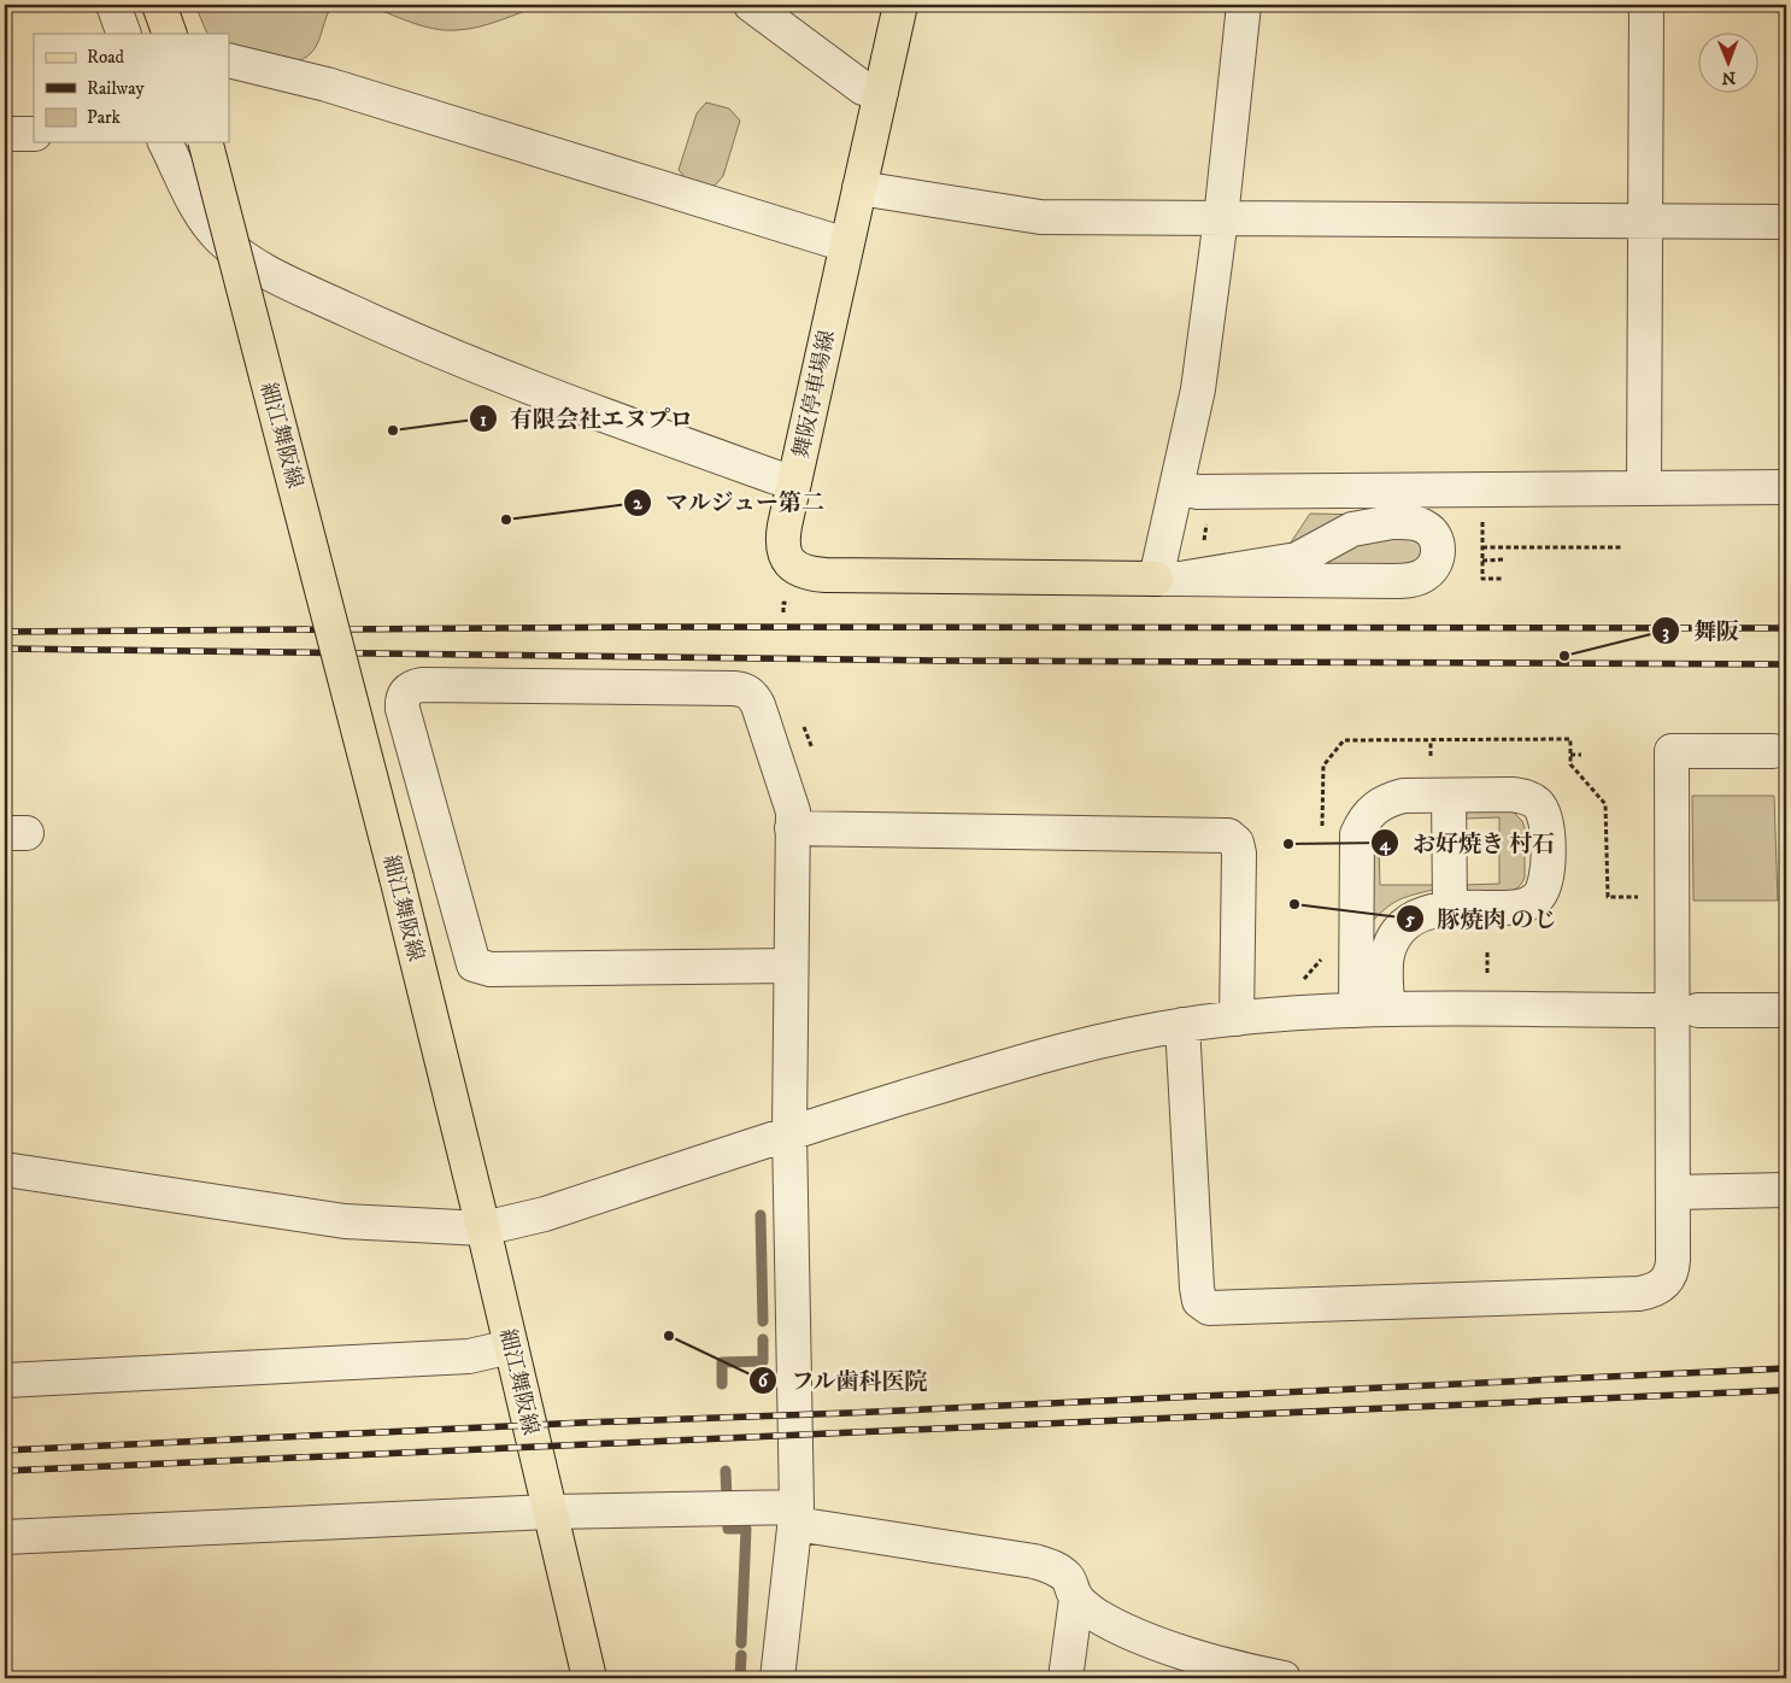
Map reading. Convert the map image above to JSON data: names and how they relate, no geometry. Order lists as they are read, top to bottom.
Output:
{
  "streets": {
    "main road": ["舞阪停車場線", "細江舞阪線"]
  },
  "places": [
    "有限会社エヌプロ",
    "マルジュー第二",
    "舞阪",
    "お好焼き 村石",
    "豚焼肉 のじ",
    "フル歯科医院"
  ],
  "legend": ["Road", "Railway", "Park"],
  "north": "bottom"
}
